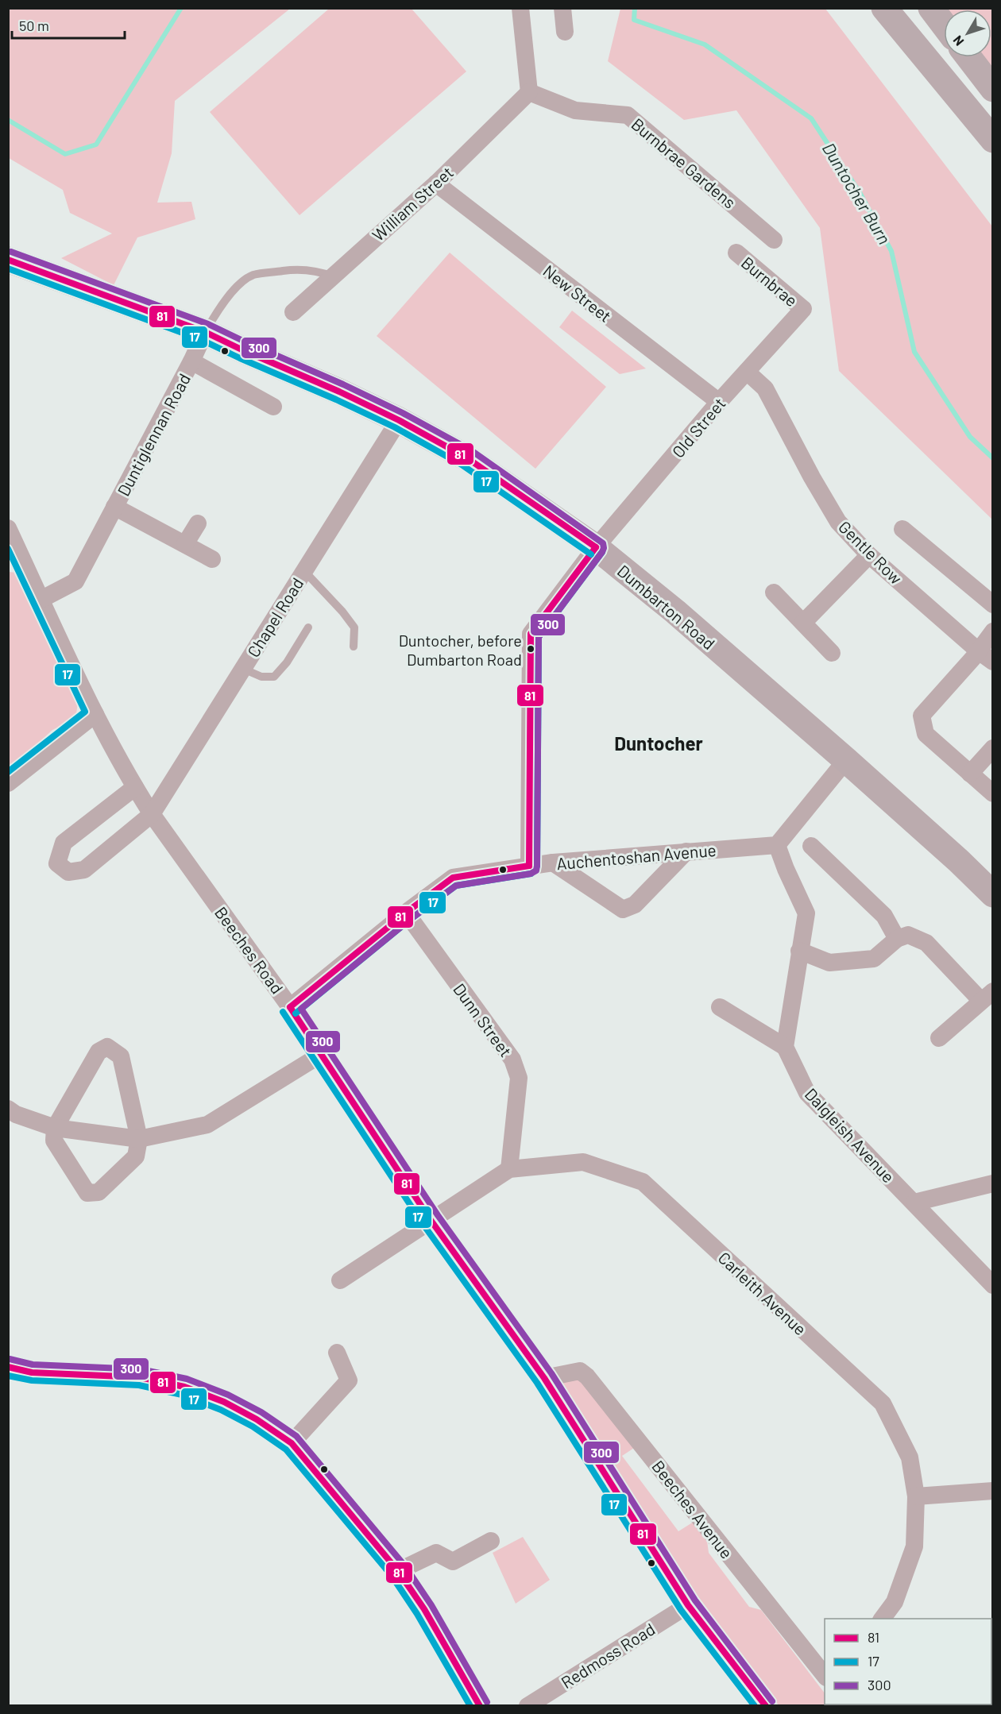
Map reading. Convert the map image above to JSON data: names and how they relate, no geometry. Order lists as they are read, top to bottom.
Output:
{
  "streets": {
    "main road": ["Dumbarton Road"],
    "street": [
      "Burnbrae Gardens",
      "William Street",
      "Burnbrae",
      "New Street",
      "Old Street",
      "Duntiglennan Road",
      "Gentle Row",
      "Chapel Road",
      "Auchentoshan Avenue",
      "Beeches Road",
      "Dunn Street",
      "Dalgleish Avenue",
      "Carleith Avenue",
      "Beeches Avenue",
      "Redmoss Road"
    ]
  },
  "crossings": [
    ["Burnbrae Gardens", "William Street"],
    ["William Street", "New Street"],
    ["Burnbrae", "Old Street"],
    ["New Street", "Old Street"],
    ["Old Street", "Gentle Row"],
    ["Old Street", "Dumbarton Road"],
    ["Old Street", "Auchentoshan Avenue"],
    ["Duntiglennan Road", "Dumbarton Road"],
    ["Duntiglennan Road", "Beeches Road"],
    ["Dumbarton Road", "Chapel Road"],
    ["Chapel Road", "Beeches Road"],
    ["Auchentoshan Avenue", "Beeches Road"],
    ["Auchentoshan Avenue", "Dunn Street"],
    ["Beeches Road", "Carleith Avenue"],
    ["Beeches Road", "Beeches Avenue"],
    ["Beeches Road", "Redmoss Road"],
    ["Dunn Street", "Carleith Avenue"]
  ],
  "districts": ["Duntocher"],
  "water": ["Duntocher Burn"],
  "places": ["Duntocher, before Dumbarton Road"],
  "lines": ["transit line 300", "transit line 81", "transit line 17"],
  "legend": ["81", "17", "300"],
  "scale_bar": "50 m",
  "north": "bottom left"
}
